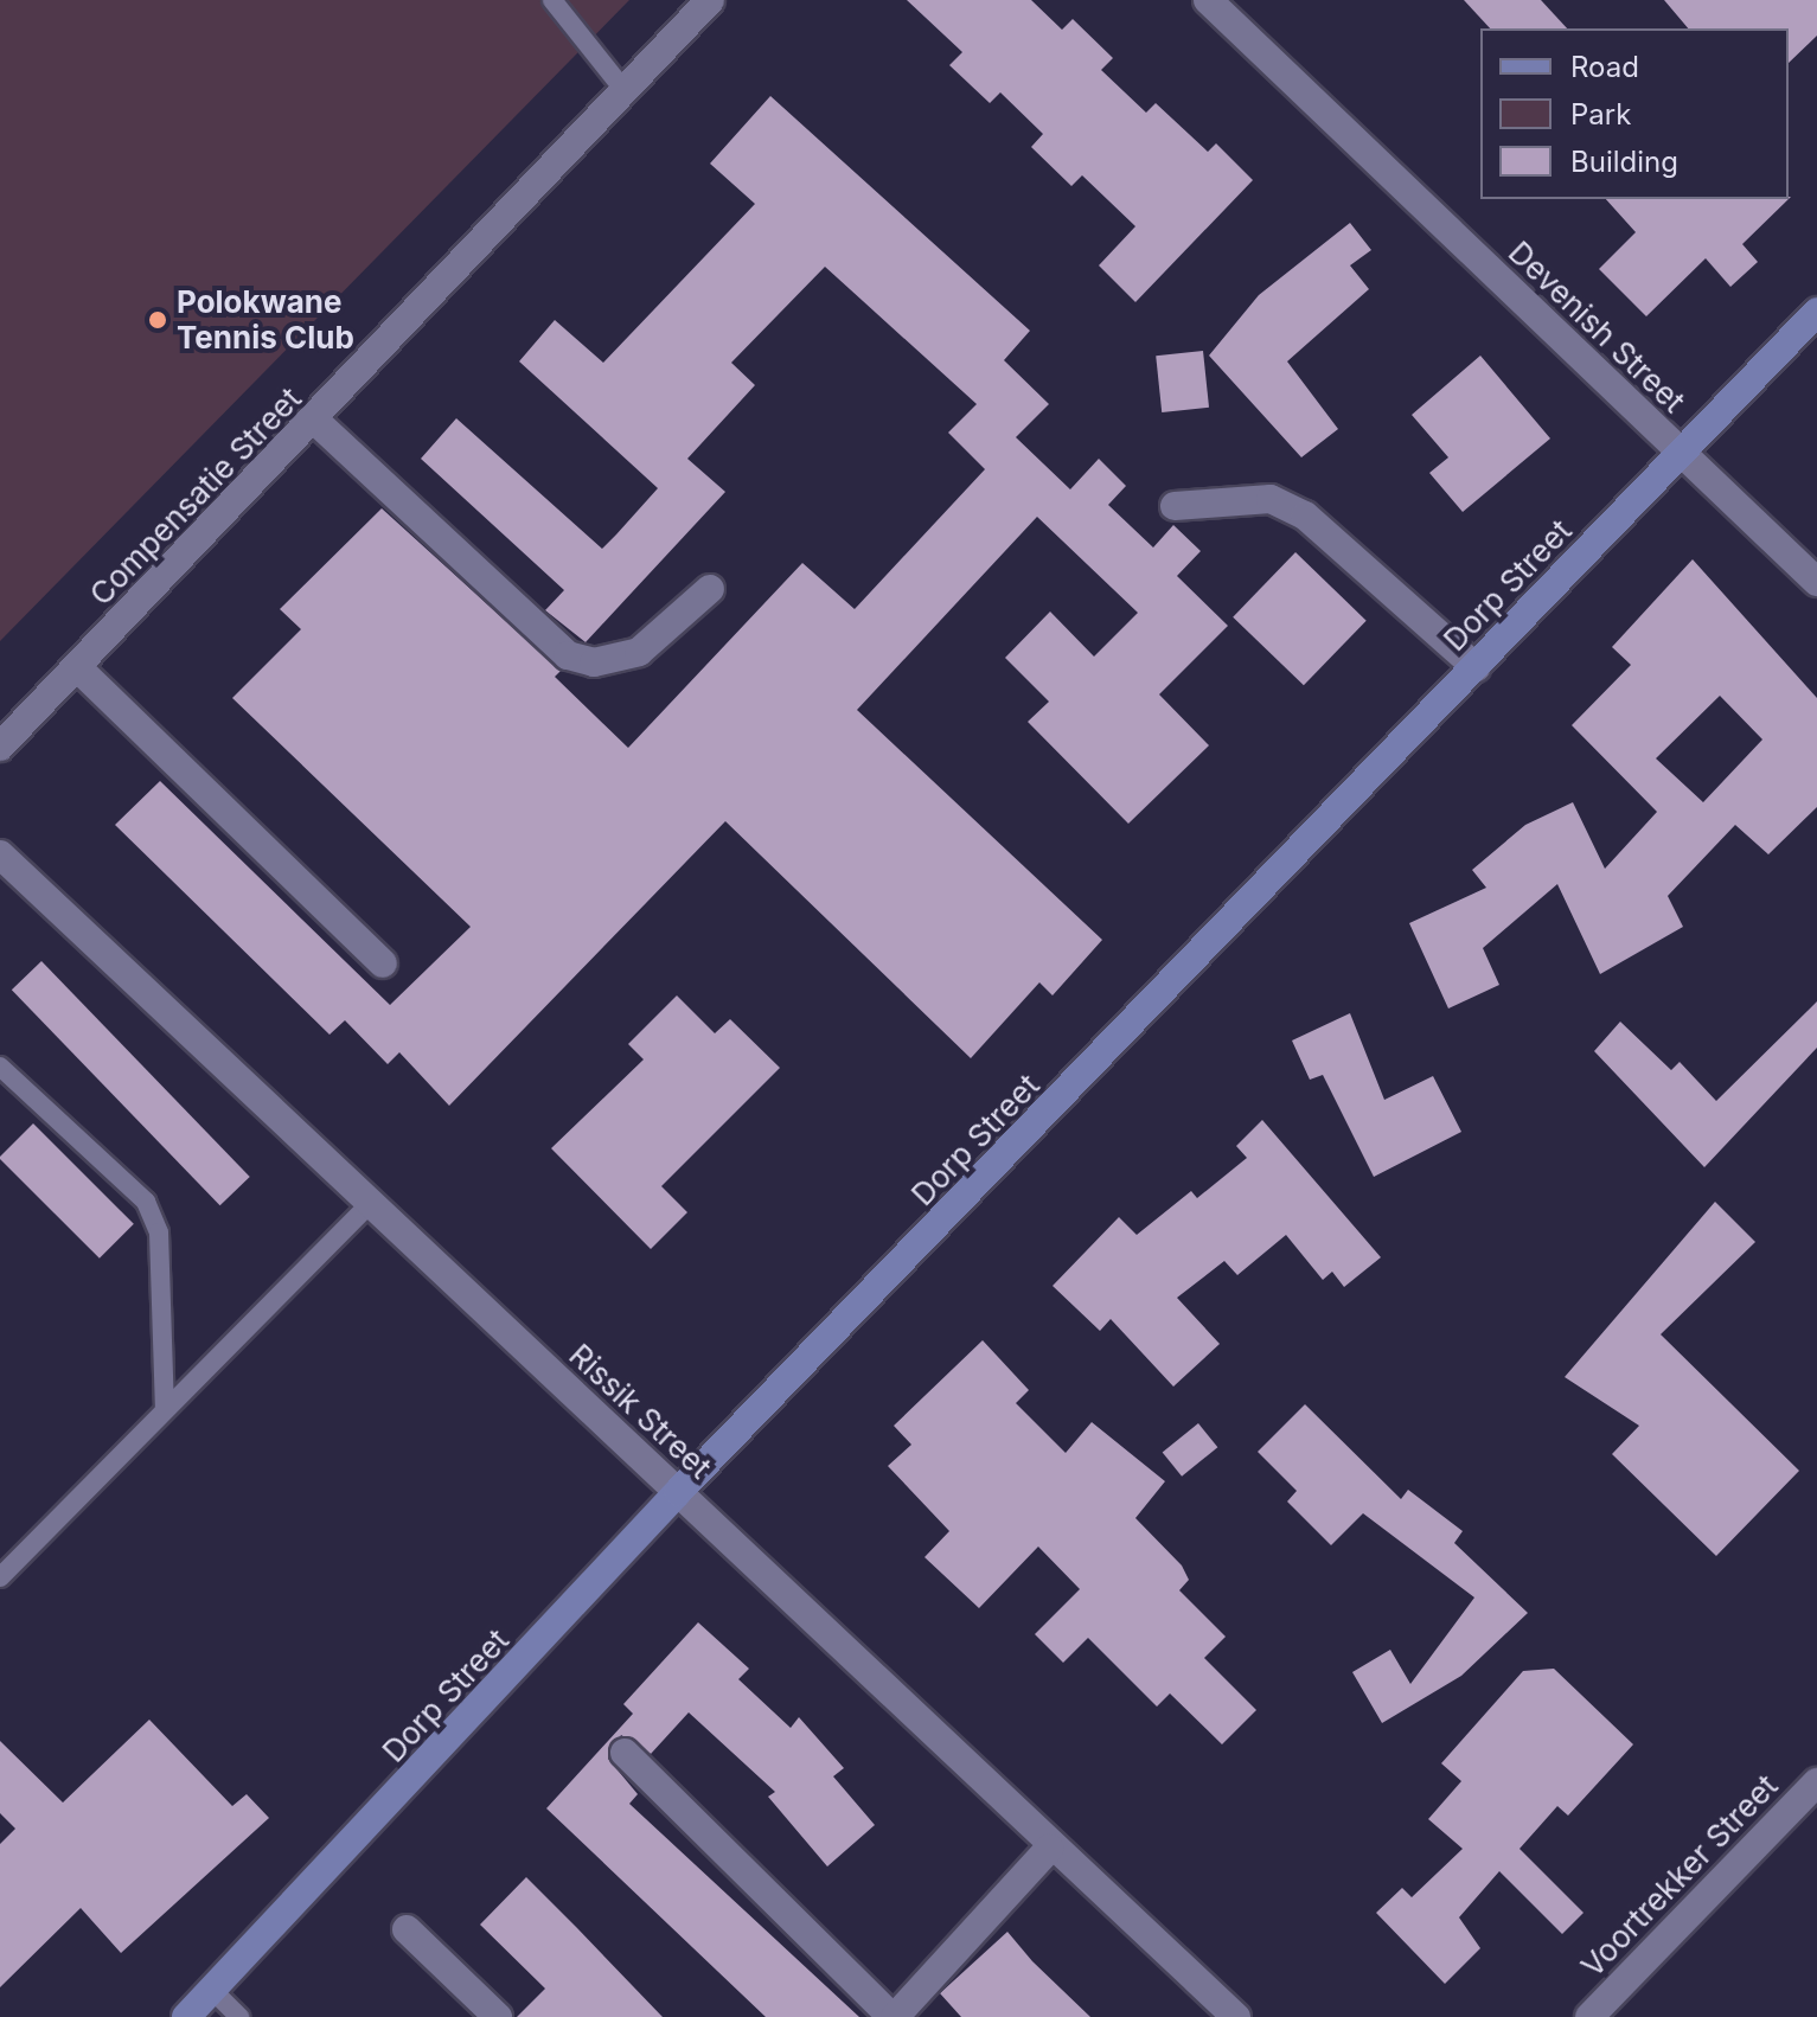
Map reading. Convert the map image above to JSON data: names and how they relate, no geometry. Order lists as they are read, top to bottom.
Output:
{
  "streets": {
    "street": [
      "Devenish Street",
      "Compensatie Street",
      "Dorp Street",
      "Rissik Street",
      "Voortrekker Street"
    ]
  },
  "crossings": [
    ["Devenish Street", "Dorp Street"],
    ["Dorp Street", "Rissik Street"]
  ],
  "places": ["Polokwane Tennis Club"],
  "legend": ["Road", "Park", "Building"]
}
